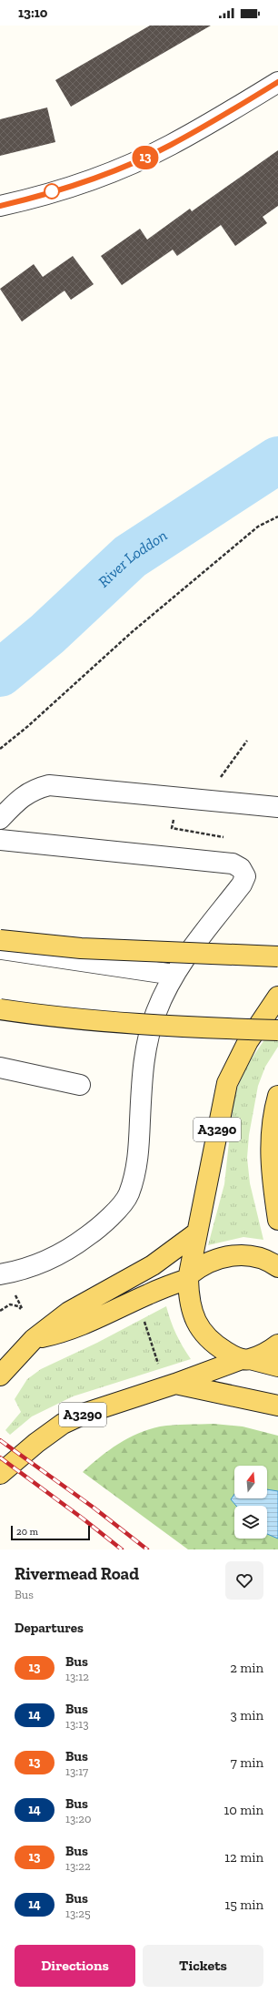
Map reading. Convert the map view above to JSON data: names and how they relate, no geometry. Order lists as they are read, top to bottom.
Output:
{
  "streets": {
    "main road": ["A3290"]
  },
  "water": ["River Loddon"],
  "lines": ["bus line 13"],
  "scale_bar": "20 m",
  "north": "top",
  "page": {
    "status": "13:10",
    "on_map": "13",
    "scale": "20 m",
    "heading": [
      ["Rivermead Road", "Bus"],
      "Departures"
    ],
    "list": [
      {
        "mark": "13",
        "name": "Bus",
        "note": "13:12",
        "value": "2 min"
      },
      {
        "mark": "14",
        "name": "Bus",
        "note": "13:13",
        "value": "3 min"
      },
      {
        "mark": "13",
        "name": "Bus",
        "note": "13:17",
        "value": "7 min"
      },
      {
        "mark": "14",
        "name": "Bus",
        "note": "13:20",
        "value": "10 min"
      },
      {
        "mark": "13",
        "name": "Bus",
        "note": "13:22",
        "value": "12 min"
      },
      {
        "mark": "14",
        "name": "Bus",
        "note": "13:25",
        "value": "15 min"
      }
    ],
    "buttons": ["Directions", "Tickets"]
  }
}
